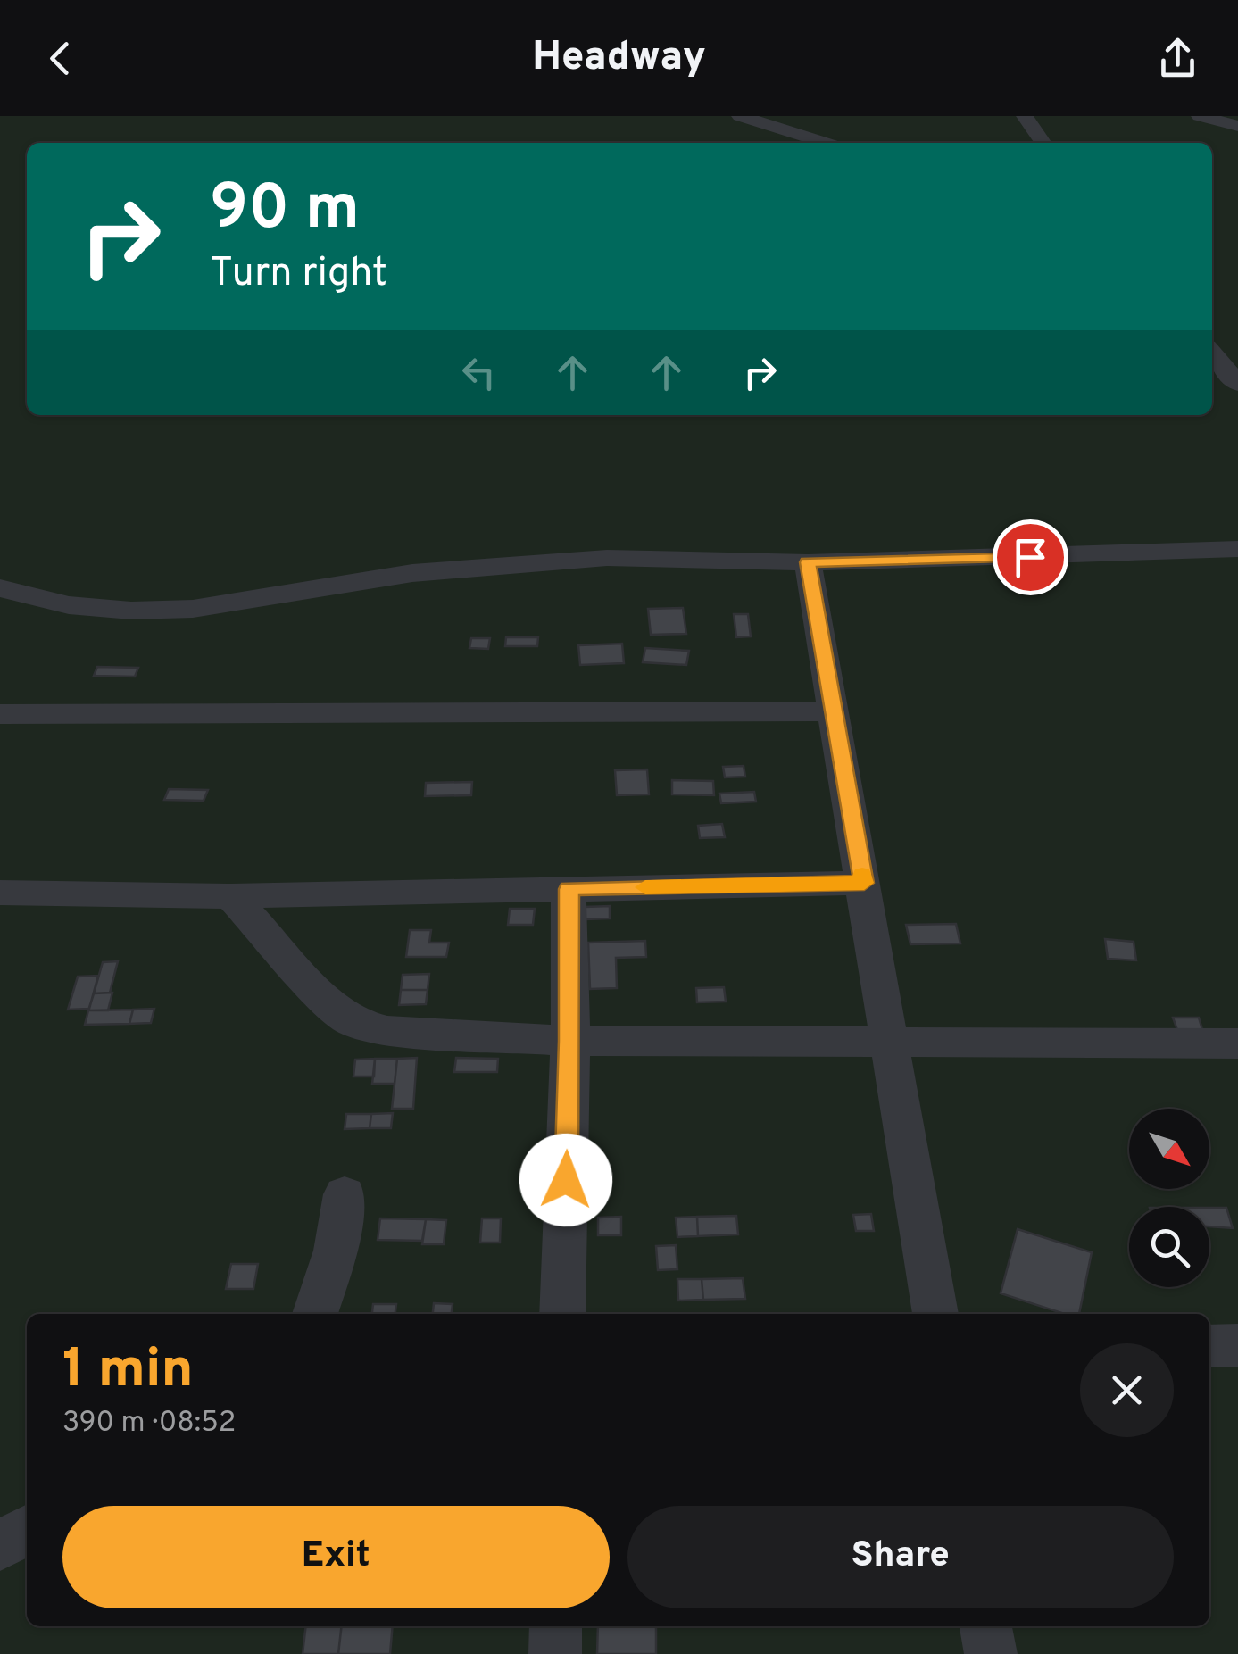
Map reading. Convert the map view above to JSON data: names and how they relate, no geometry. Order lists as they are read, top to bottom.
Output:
{
  "north": "bottom right",
  "page": {
    "header": "Headway",
    "turn": ["90 m", "Turn right"],
    "heading": ["1 min", "390 m · 08:52"],
    "buttons": ["Exit", "Share"]
  }
}
